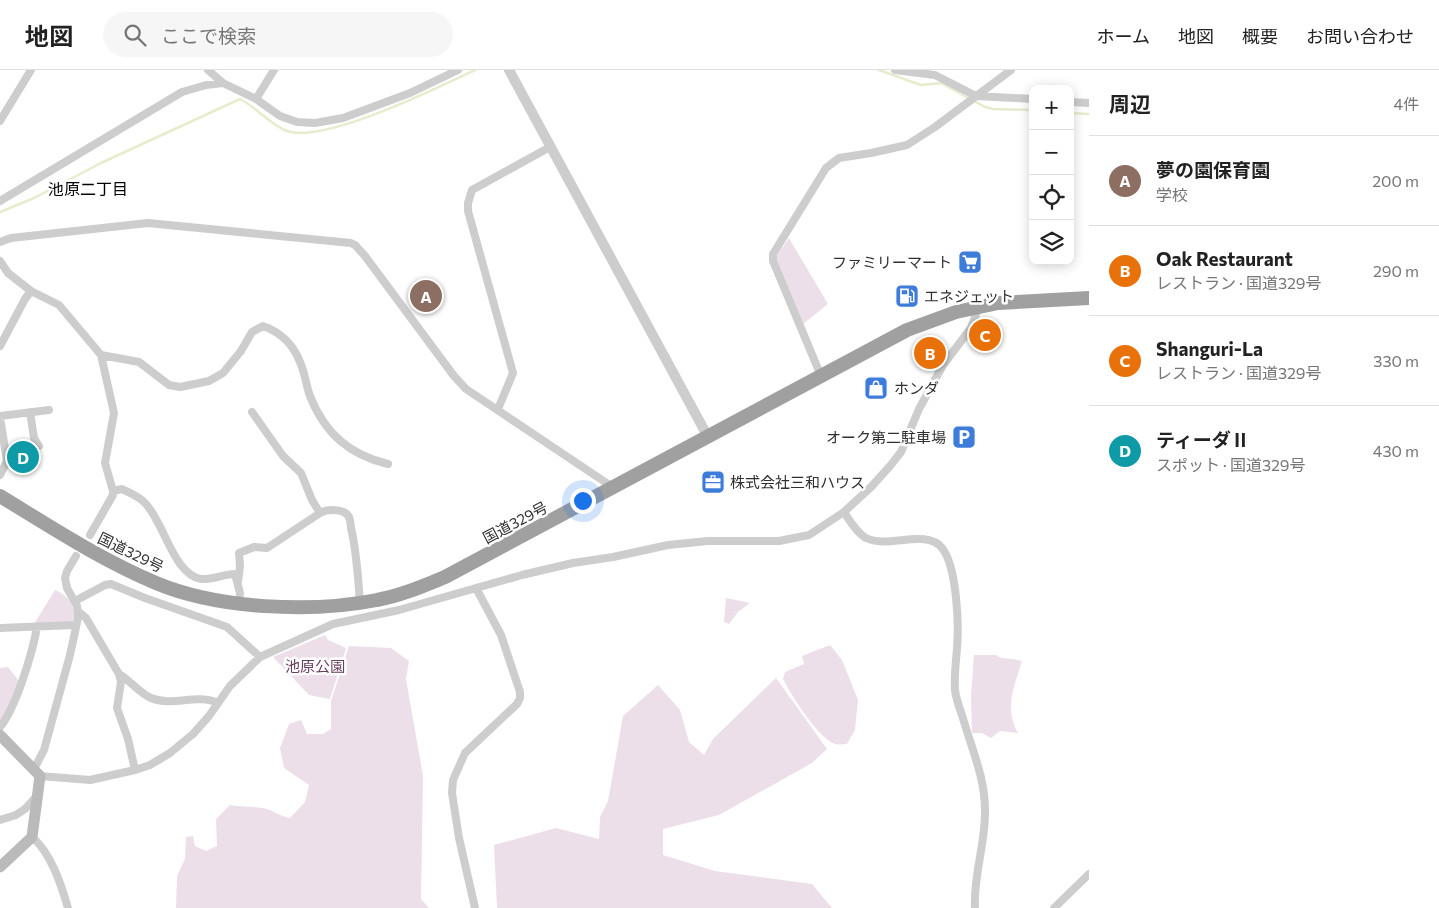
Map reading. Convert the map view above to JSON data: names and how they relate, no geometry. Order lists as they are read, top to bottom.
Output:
{
  "streets": {
    "highway": ["国道329号"]
  },
  "districts": ["池原二丁目"],
  "parks": ["池原公園"],
  "places": {
    "supermarket": ["ファミリーマート"],
    "fuel station": ["エネジェット"],
    "shop": ["ホンダ"],
    "parking": ["オーク第二駐車場"],
    "office": ["株式会社三和ハウス"]
  },
  "page": {
    "header": "地図",
    "search": "ここで検索",
    "nav": [
      "ホーム",
      "地図",
      "概要",
      "お問い合わせ"
    ],
    "heading": ["周辺", "4件"],
    "map_buttons": ["+", "−"],
    "list": [
      {
        "mark": "A",
        "name": "夢の園保育園",
        "note": "学校",
        "value": "200 m"
      },
      {
        "mark": "B",
        "name": "Oak Restaurant",
        "note": "レストラン · 国道329号",
        "value": "290 m"
      },
      {
        "mark": "C",
        "name": "Shanguri-La",
        "note": "レストラン · 国道329号",
        "value": "330 m"
      },
      {
        "mark": "D",
        "name": "ティーダⅡ",
        "note": "スポット · 国道329号",
        "value": "430 m"
      }
    ],
    "pins": [
      "A",
      "C",
      "B",
      "D"
    ]
  }
}
